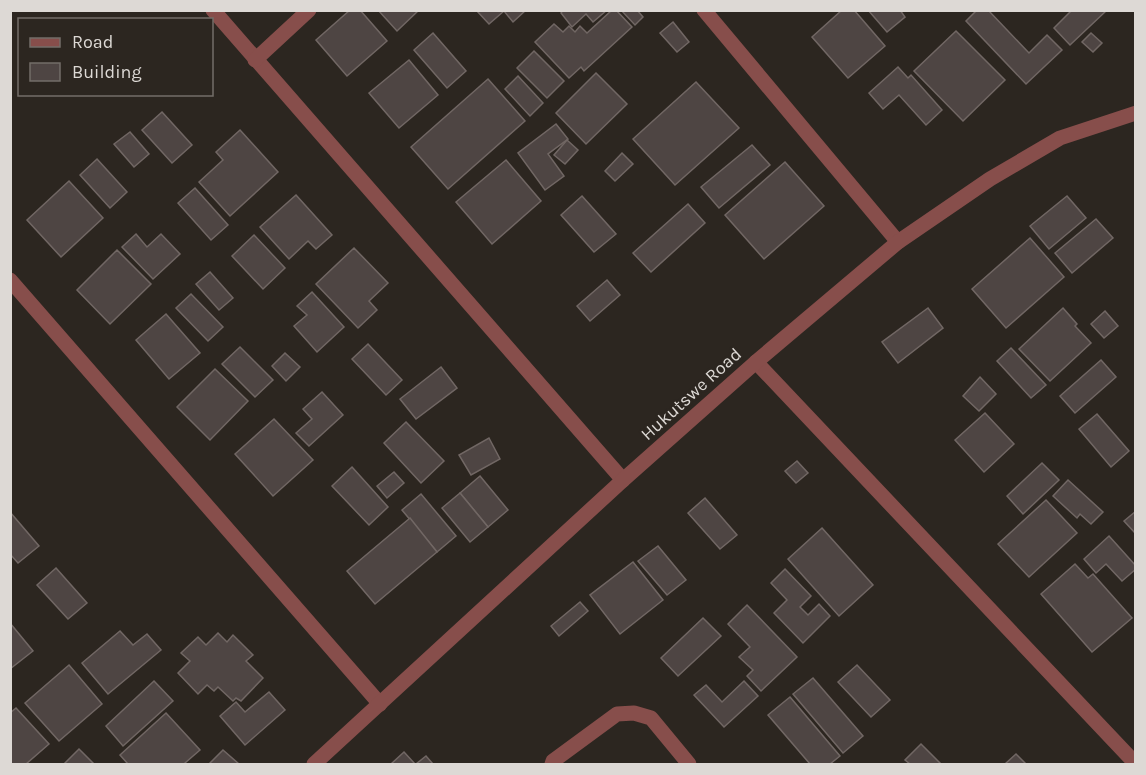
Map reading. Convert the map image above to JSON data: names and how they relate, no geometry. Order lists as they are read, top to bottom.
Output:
{
  "streets": {
    "street": ["Hukutswe Road"]
  },
  "legend": ["Road", "Building"]
}
